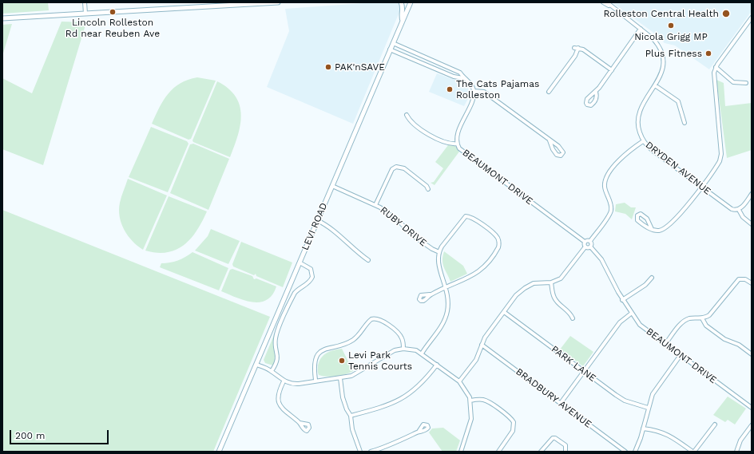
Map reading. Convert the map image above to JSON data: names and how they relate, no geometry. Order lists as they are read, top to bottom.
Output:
{
  "streets": {
    "main road": ["LEVI ROAD"],
    "street": [
      "DRYDEN AVENUE",
      "BEAUMONT DRIVE",
      "RUBY DRIVE",
      "PARK LANE",
      "BRADBURY AVENUE"
    ]
  },
  "crossings": [
    ["LEVI ROAD", "RUBY DRIVE"]
  ],
  "places": [
    "Lincoln Rolleston Rd near Reuben Ave",
    "Rolleston Central Health",
    "Nicola Grigg MP",
    "Plus Fitness",
    "PAK'nSAVE",
    "The Cats Pajamas Rolleston",
    "Levi Park Tennis Courts"
  ],
  "scale_bar": "200 m"
}
